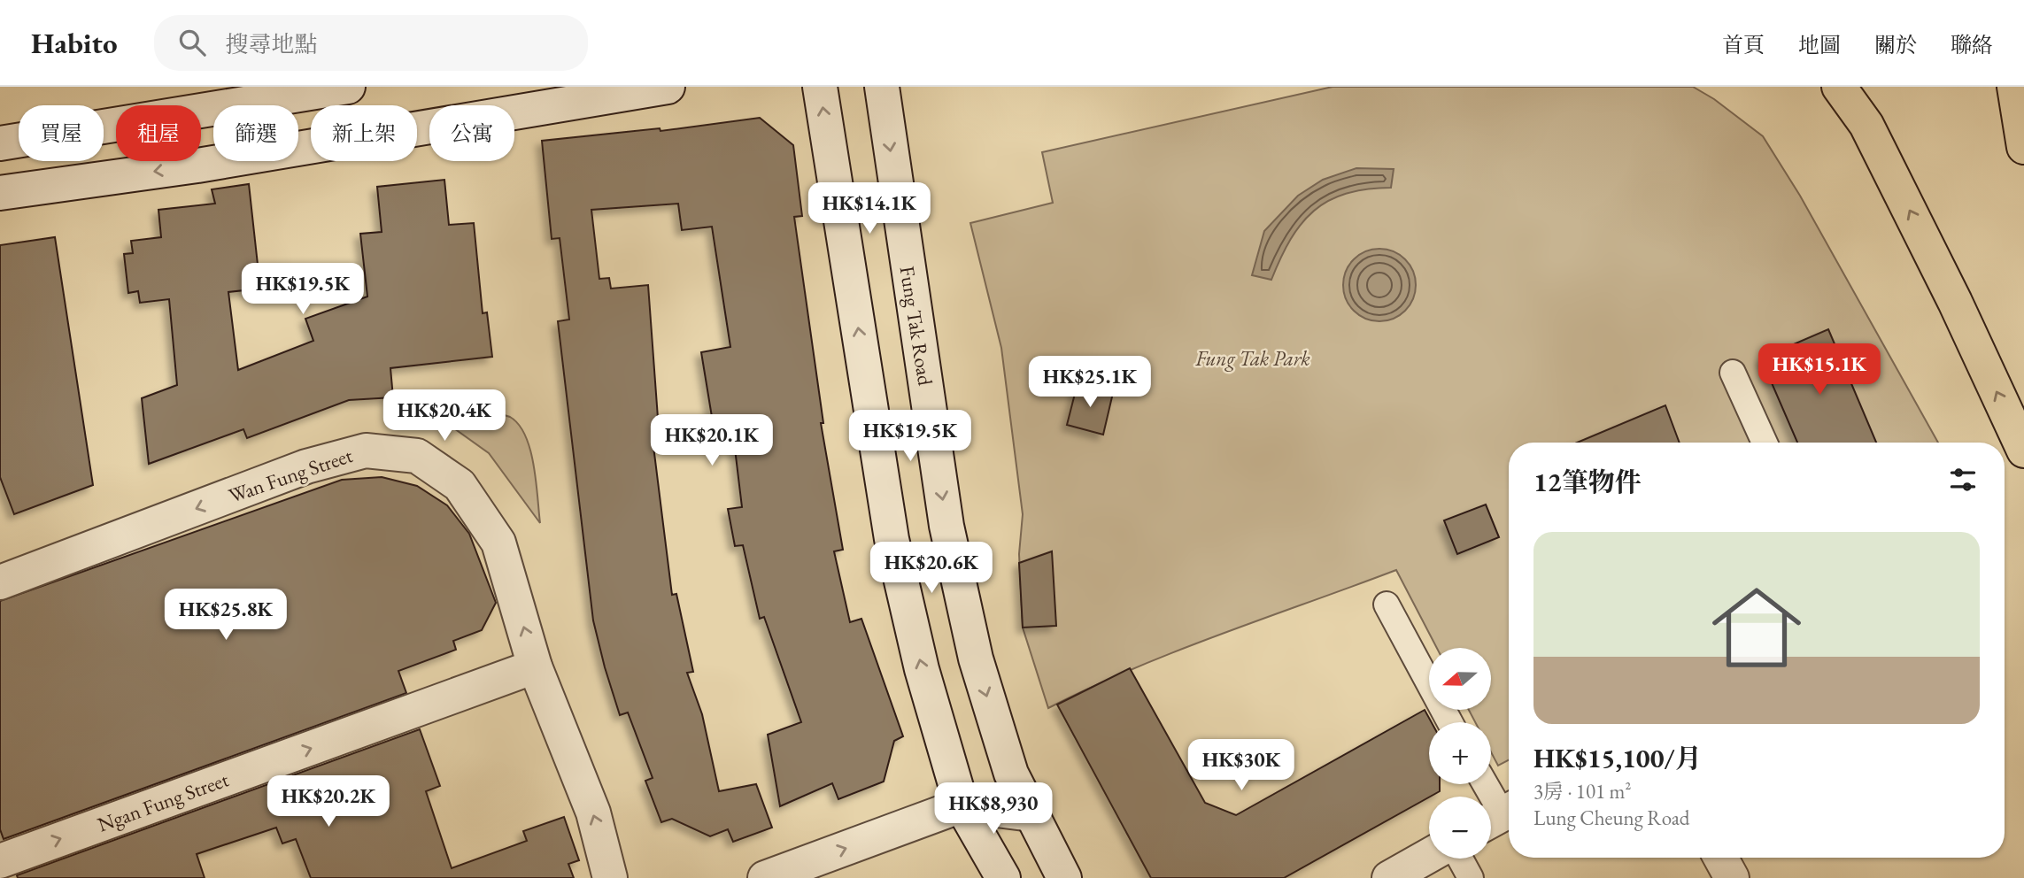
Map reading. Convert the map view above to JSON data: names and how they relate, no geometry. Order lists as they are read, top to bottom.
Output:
{
  "streets": {
    "main road": ["Fung Tak Road", "Wan Fung Street", "Ngan Fung Street"]
  },
  "crossings": [
    ["Wan Fung Street", "Ngan Fung Street"]
  ],
  "one_way": ["Ngan Fung Street"],
  "parks": ["Fung Tak Park"],
  "north": "left",
  "page": {
    "header": "Habito",
    "search": "搜尋地點",
    "nav": [
      "首頁",
      "地圖",
      "關於",
      "聯絡"
    ],
    "chip": [
      "買屋",
      "租屋",
      "篩選",
      "新上架",
      "公寓"
    ],
    "price": [
      "HK$14.1K",
      "HK$19.5K",
      "HK$15.1K",
      "HK$25.1K",
      "HK$20.4K",
      "HK$19.5K",
      "HK$20.1K",
      "HK$20.6K",
      "HK$25.8K",
      "HK$30K",
      "HK$20.2K",
      "HK$8,930"
    ],
    "heading": "12筆物件",
    "list": [
      {
        "name": "HK$15,100/月",
        "note": "3房 · 101 m² · Lung Cheung Road"
      }
    ],
    "map_buttons": ["+", "−"]
  }
}
